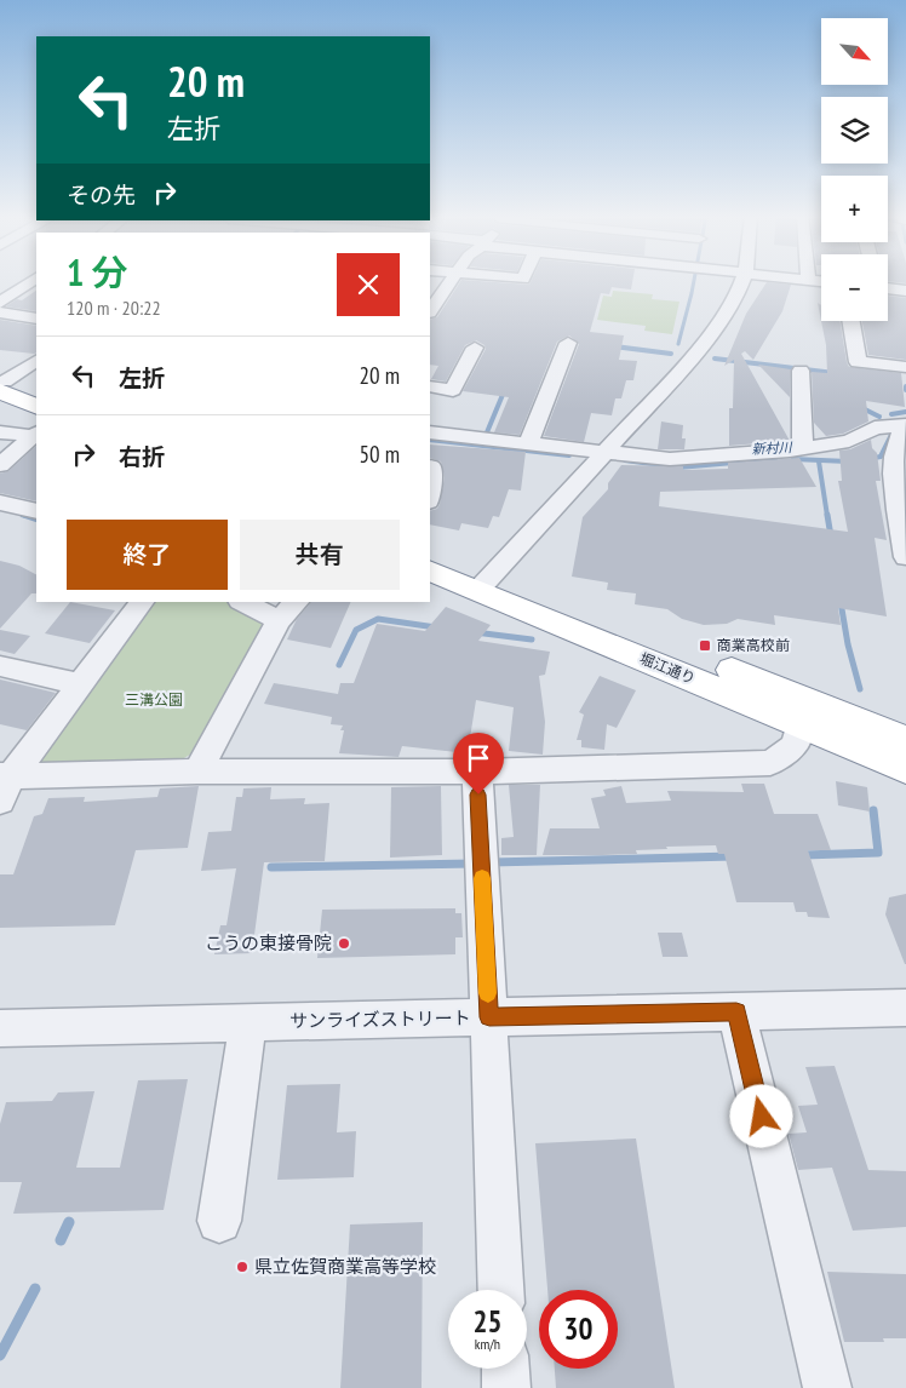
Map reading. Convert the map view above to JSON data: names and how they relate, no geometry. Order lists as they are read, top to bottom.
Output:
{
  "streets": {
    "highway": ["堀江通り"],
    "street": ["サンライズストリート"]
  },
  "water": ["新村川"],
  "parks": ["三溝公園"],
  "places": {
    "transit": ["商業高校前"],
    "other": ["こうの東接骨院", "県立佐賀商業高等学校"]
  },
  "north": "bottom right",
  "page": {
    "map_buttons": ["+", "−"],
    "turn": ["20 m", "左折"],
    "then": "その先",
    "heading": ["1 分", "120 m · 20:22"],
    "list": [
      {
        "name": "左折",
        "value": "20 m"
      },
      {
        "name": "右折",
        "value": "50 m"
      }
    ],
    "buttons": ["終了", "共有"],
    "speed": "25 km/h",
    "limit": "30"
  }
}
